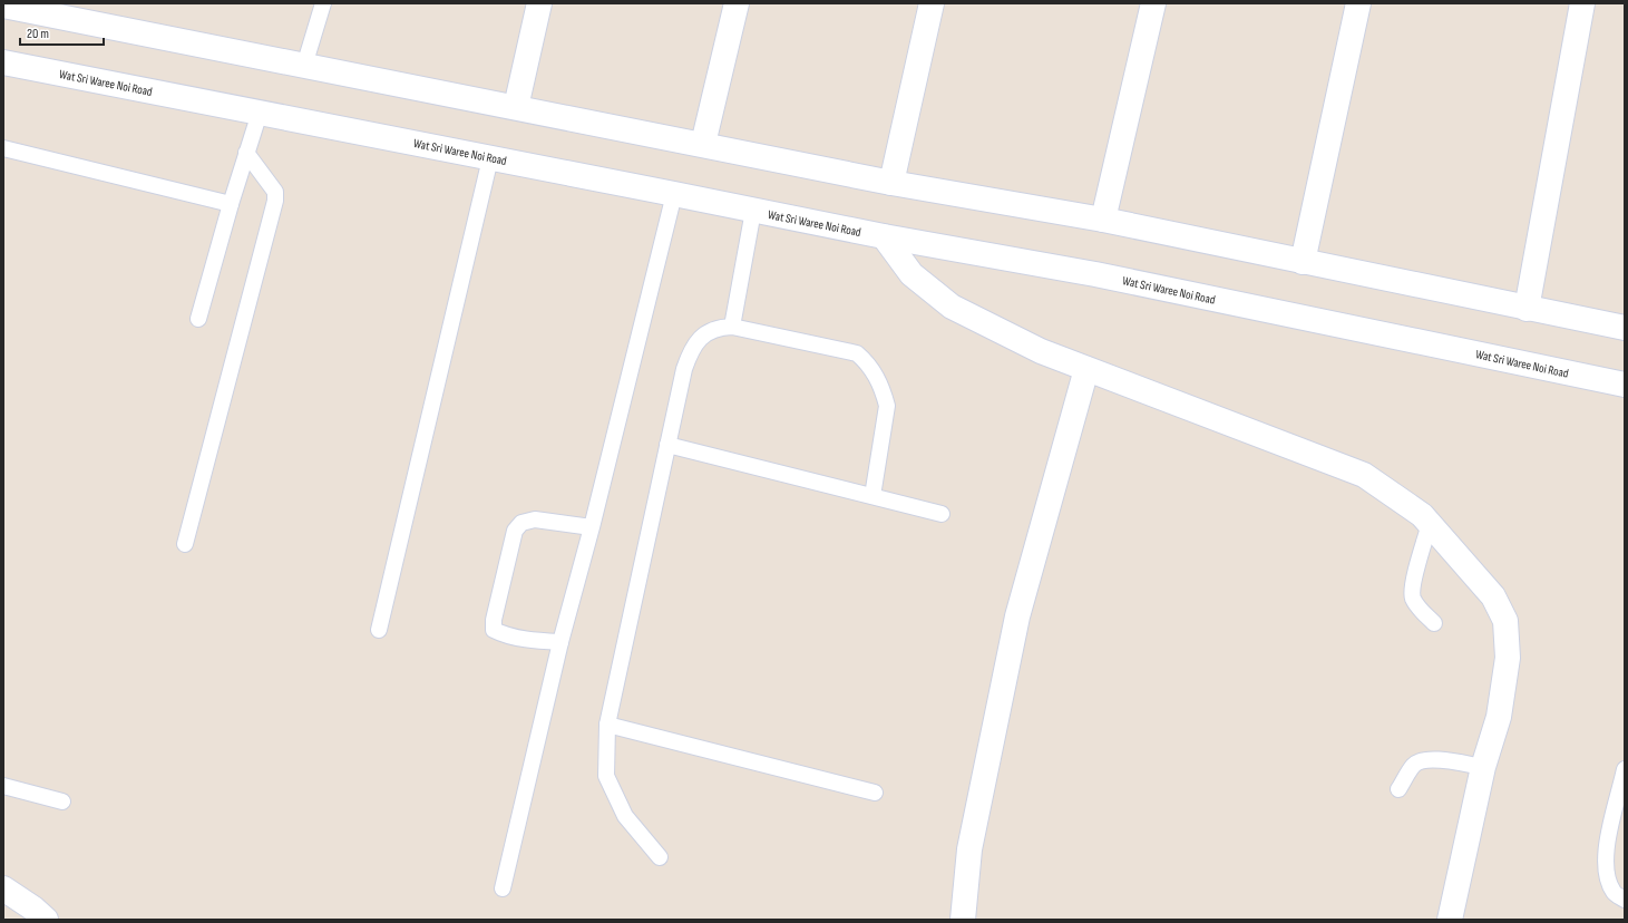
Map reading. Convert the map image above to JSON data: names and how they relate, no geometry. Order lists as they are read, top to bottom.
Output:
{
  "streets": {
    "main road": ["Wat Sri Waree Noi Road"]
  },
  "scale_bar": "20 m"
}
